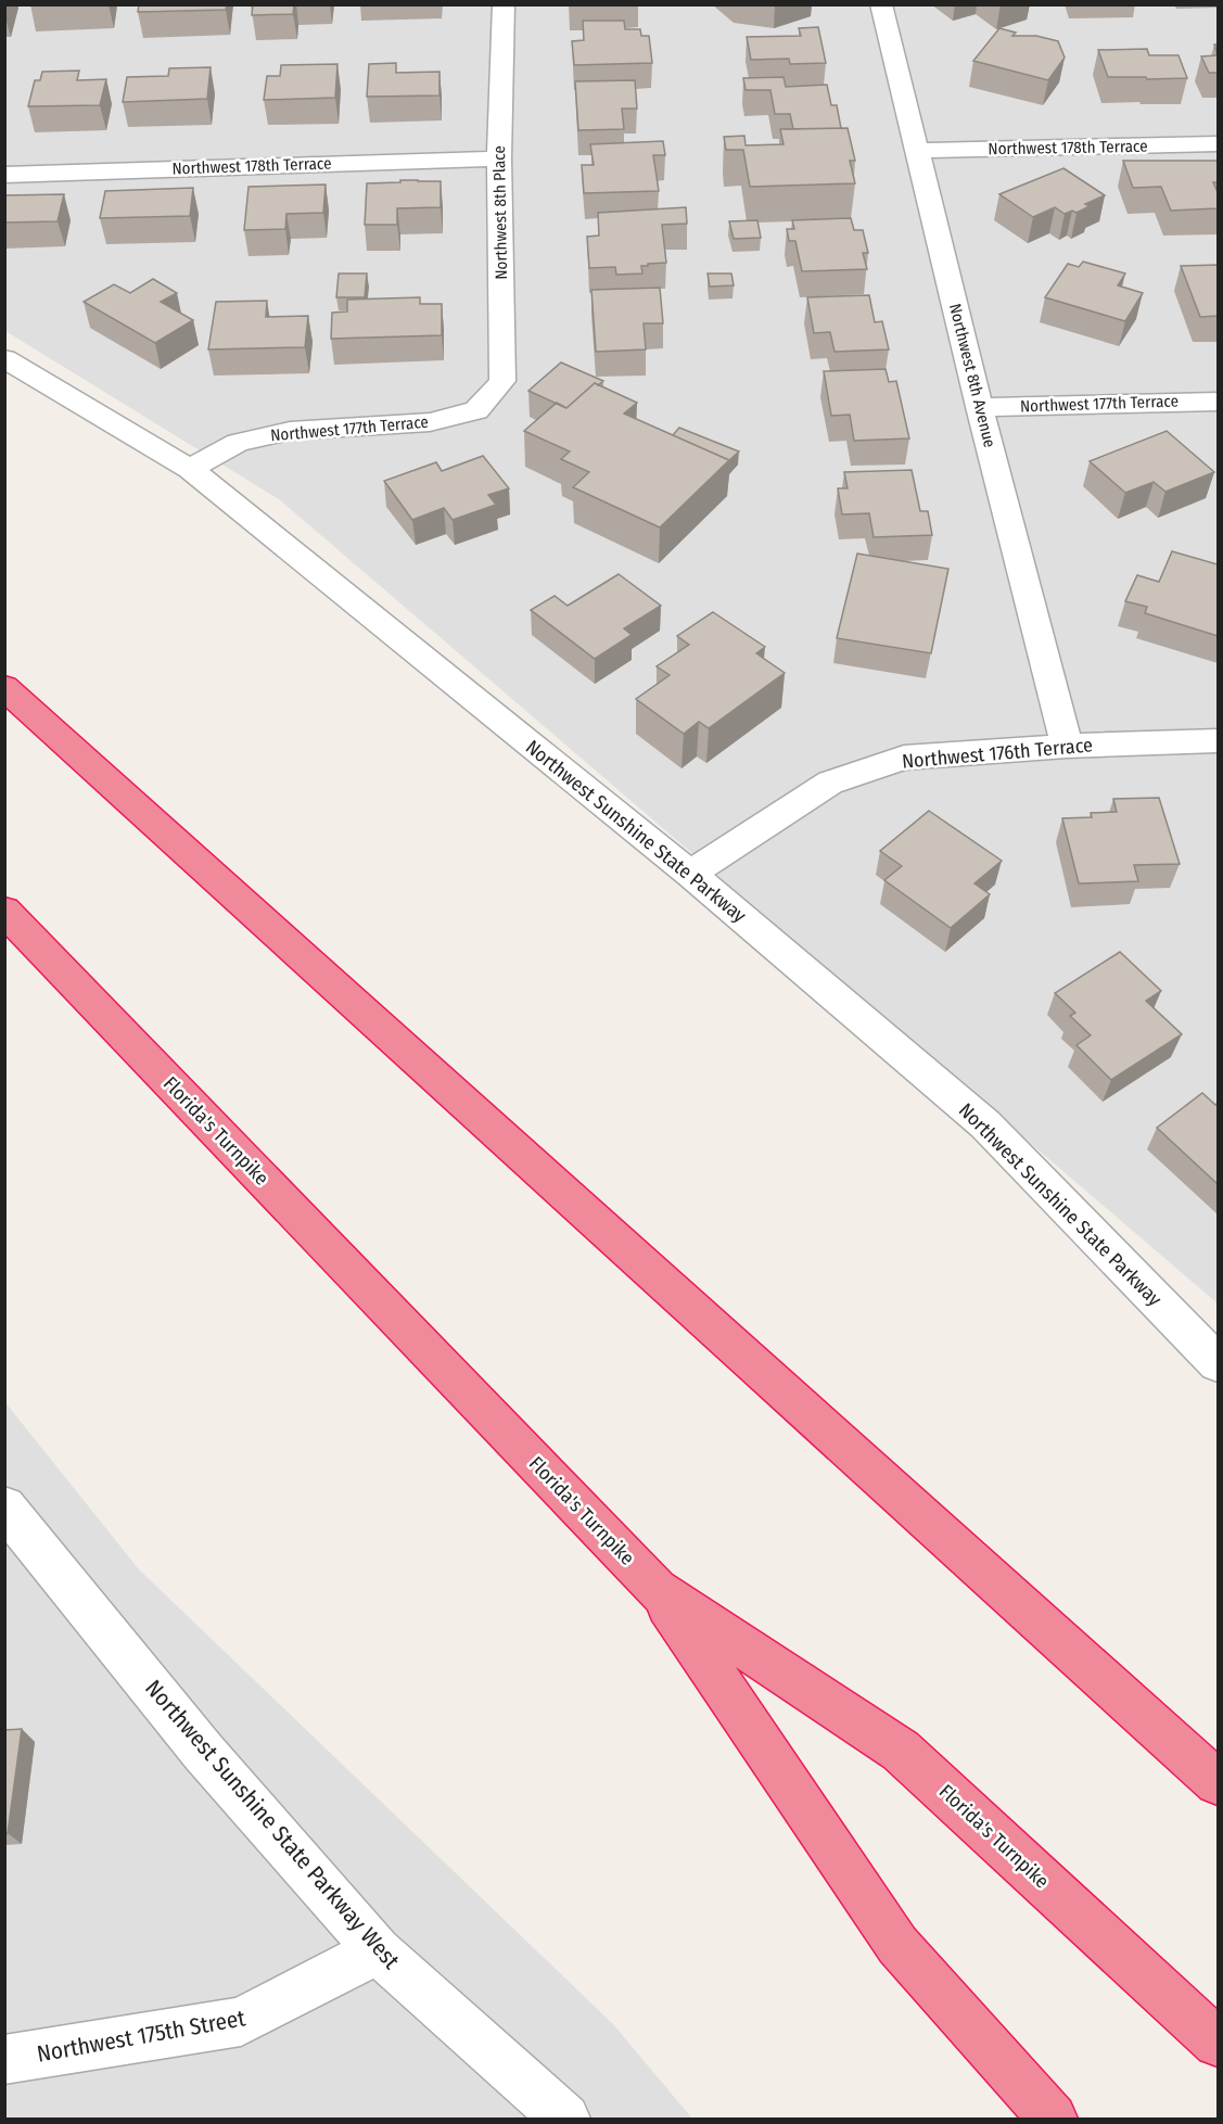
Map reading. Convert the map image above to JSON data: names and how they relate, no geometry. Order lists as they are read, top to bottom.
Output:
{
  "streets": {
    "highway": ["Florida's Turnpike"],
    "street": [
      "Northwest 178th Terrace",
      "Northwest 8th Place",
      "Northwest 8th Avenue",
      "Northwest 177th Terrace",
      "Northwest 176th Terrace",
      "Northwest Sunshine State Parkway",
      "Northwest Sunshine State Parkway West",
      "Northwest 175th Street"
    ]
  },
  "crossings": [
    ["Northwest 178th Terrace", "Northwest 8th Place"],
    ["Northwest 178th Terrace", "Northwest 8th Avenue"],
    ["Northwest 8th Place", "Northwest 177th Terrace"],
    ["Northwest 8th Avenue", "Northwest 177th Terrace"],
    ["Northwest 8th Avenue", "Northwest 176th Terrace"],
    ["Northwest 177th Terrace", "Northwest Sunshine State Parkway"],
    ["Northwest 176th Terrace", "Northwest Sunshine State Parkway"],
    ["Northwest Sunshine State Parkway West", "Northwest 175th Street"]
  ]
}
